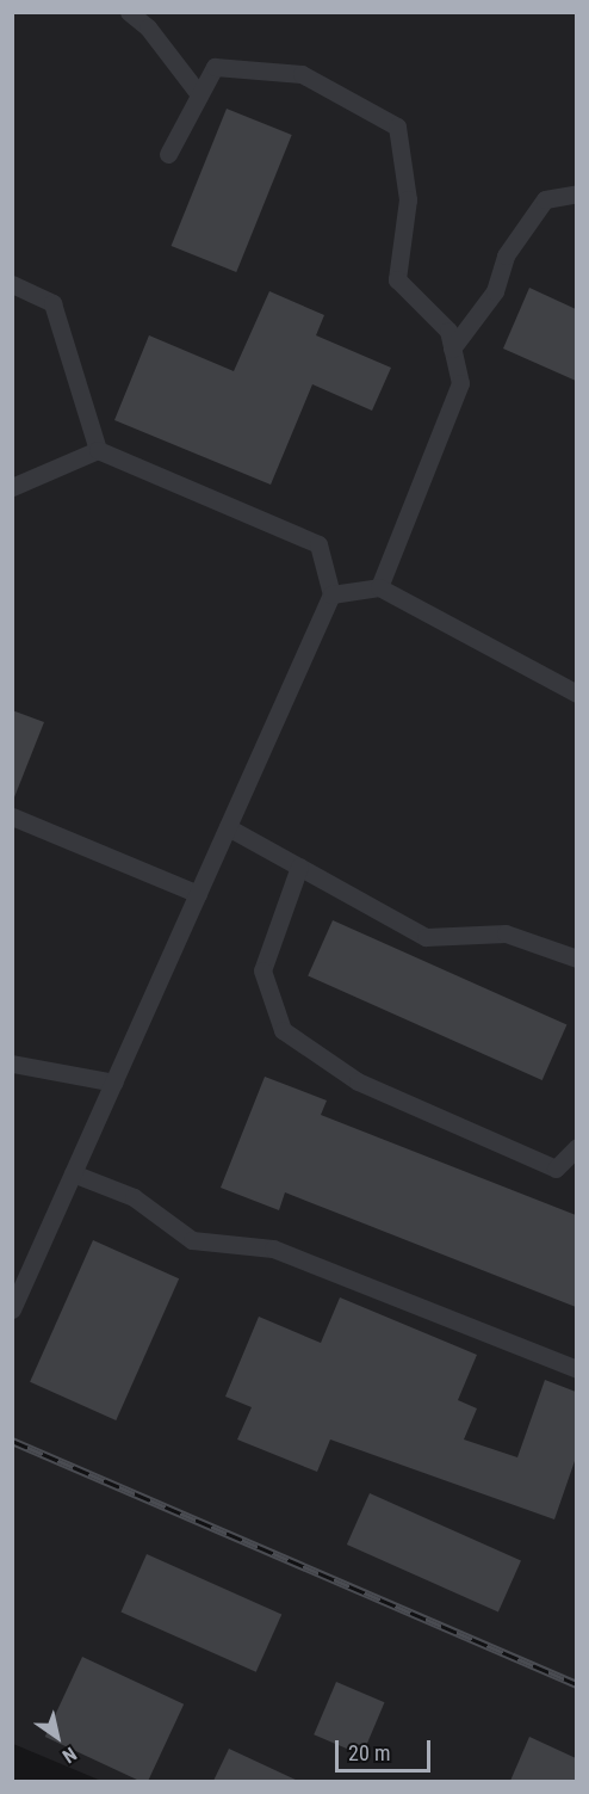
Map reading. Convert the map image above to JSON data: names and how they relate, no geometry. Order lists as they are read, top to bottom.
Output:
{
  "scale_bar": "20 m",
  "north": "bottom right"
}
